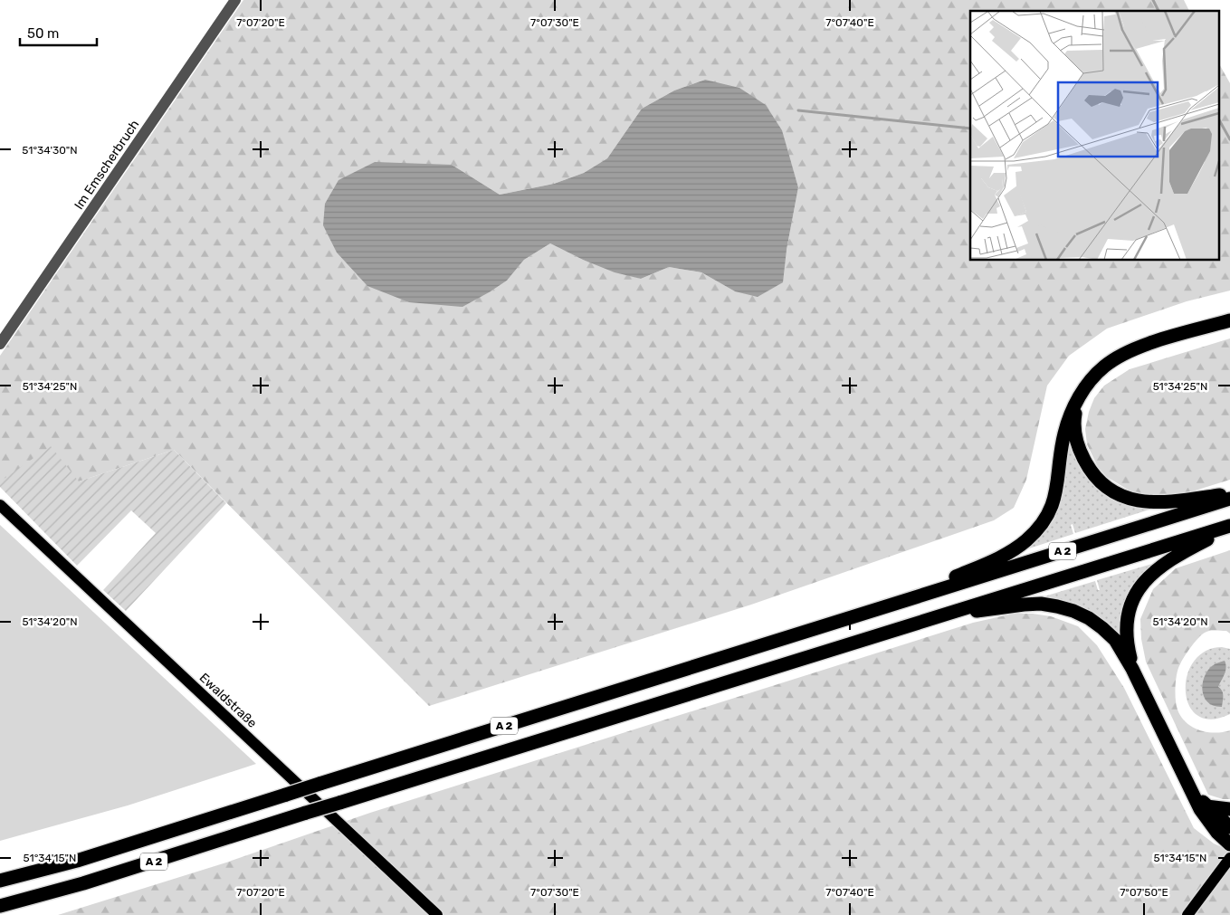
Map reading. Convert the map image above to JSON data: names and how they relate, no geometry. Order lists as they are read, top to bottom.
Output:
{
  "streets": {
    "highway": ["A 2"],
    "main road": ["Ewaldstraße"],
    "street": ["Im Emscherbruch"]
  },
  "scale_bar": "50 m",
  "coordinates": [
    "7°07'20\"E",
    "7°07'30\"E",
    "7°07'40\"E",
    "51°34'30\"N",
    "51°34'25\"N",
    "51°34'20\"N",
    "51°34'15\"N",
    "7°07'50\"E"
  ]
}
